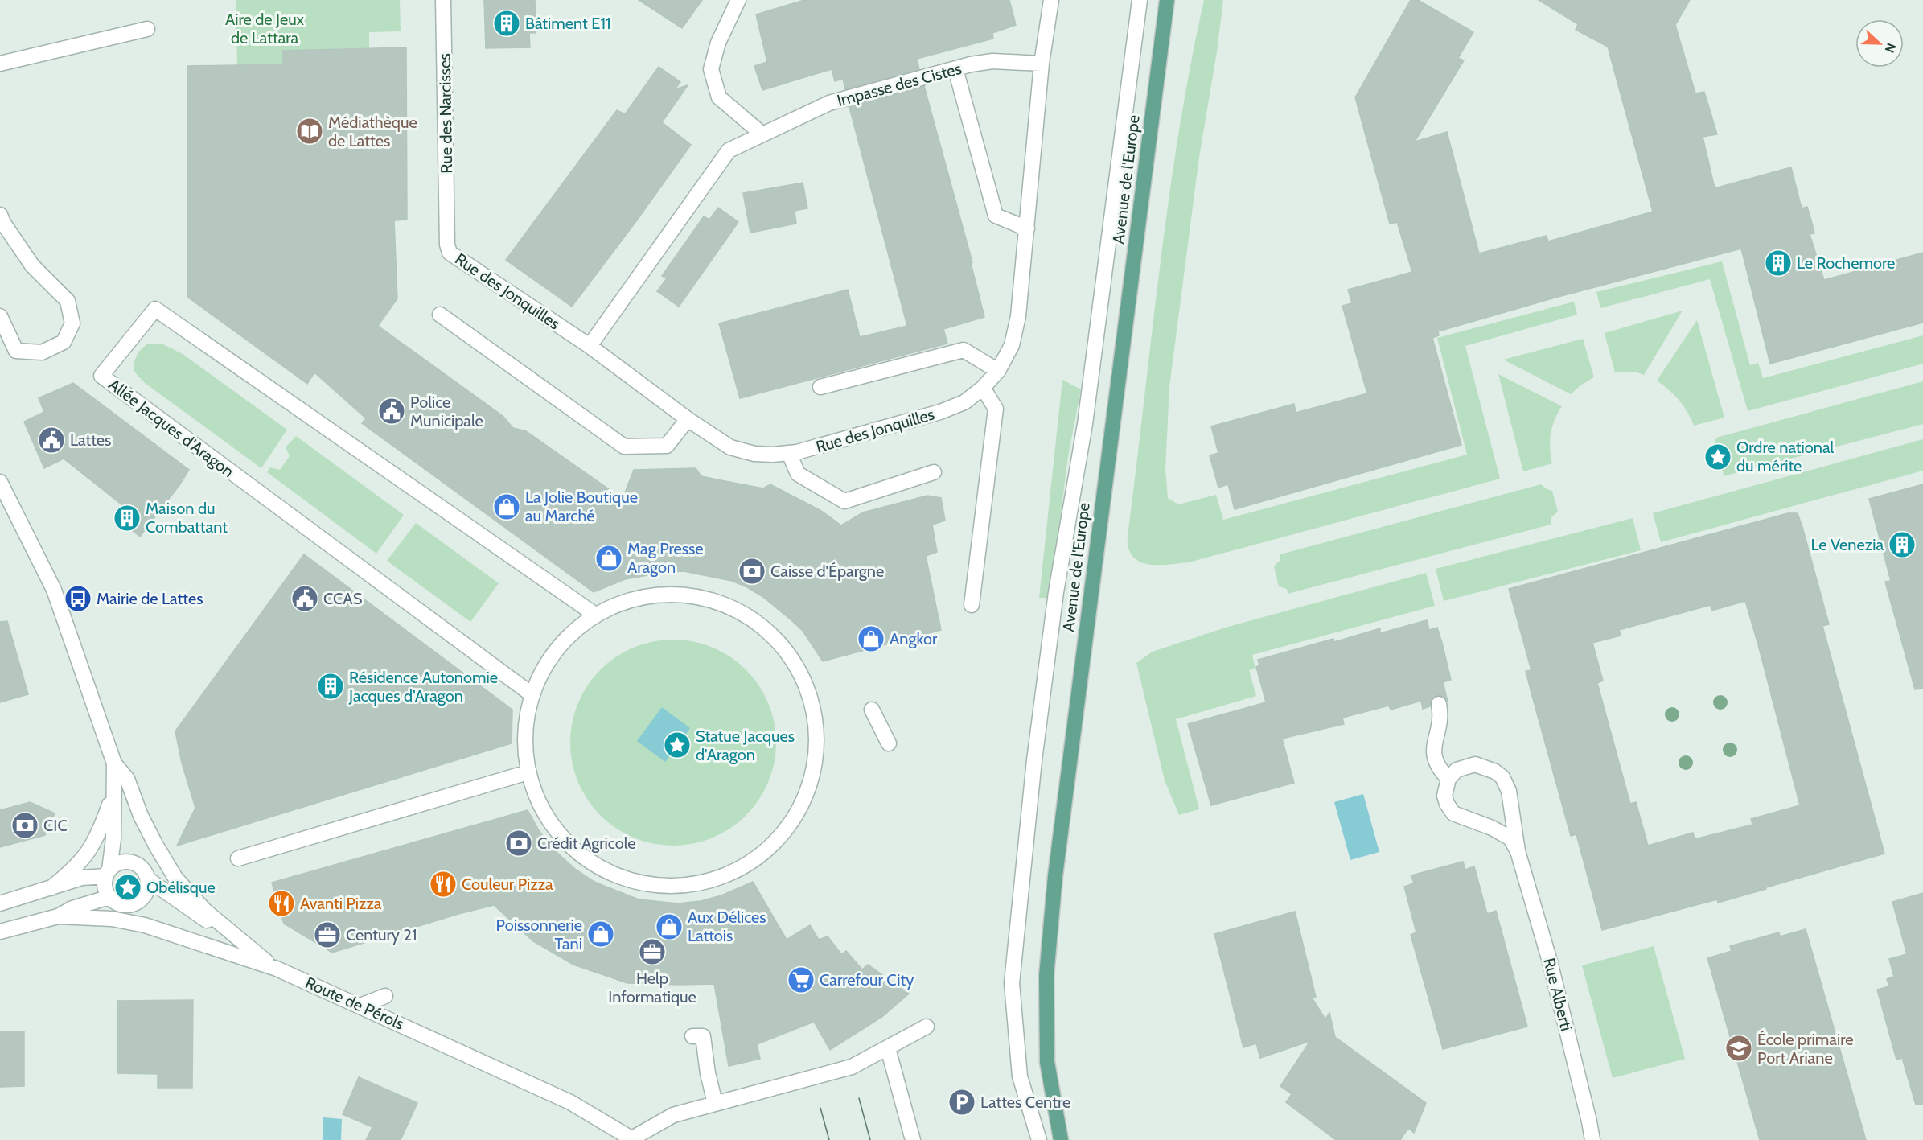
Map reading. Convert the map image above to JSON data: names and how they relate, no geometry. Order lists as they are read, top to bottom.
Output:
{
  "streets": {
    "main road": ["Avenue de l'Europe"],
    "street": [
      "Impasse des Cistes",
      "Rue des Narcisses",
      "Rue des Jonquilles",
      "Allée Jacques d'Aragon",
      "Rue Alberti",
      "Route de Pérols"
    ]
  },
  "crossings": [
    ["Impasse des Cistes", "Rue des Jonquilles"],
    ["Rue des Narcisses", "Rue des Jonquilles"]
  ],
  "parks": ["Aire de Jeux de Lattara"],
  "places": {
    "building": [
      "Bâtiment E11",
      "Le Rochemore",
      "Maison du Combattant",
      "Le Venezia",
      "Résidence Autonomie Jacques d'Aragon"
    ],
    "library": ["Médiathèque de Lattes"],
    "public building": ["Police Municipale", "Lattes", "CCAS"],
    "place": ["Ordre national du mérite", "Statue Jacques d'Aragon", "Obélisque"],
    "shop": [
      "La Jolie Boutique au Marché",
      "Mag Presse Aragon",
      "Angkor",
      "Aux Délices Lattois",
      "Poissonnerie Tani"
    ],
    "bank": ["Caisse d'Épargne", "CIC", "Crédit Agricole"],
    "bus stop": ["Mairie de Lattes"],
    "restaurant": ["Couleur Pizza", "Avanti Pizza"],
    "office": ["Century 21", "Help Informatique"],
    "supermarket": ["Carrefour City"],
    "school or university": ["École primaire Port Ariane"],
    "parking": ["Lattes Centre"]
  },
  "north": "right"
}
